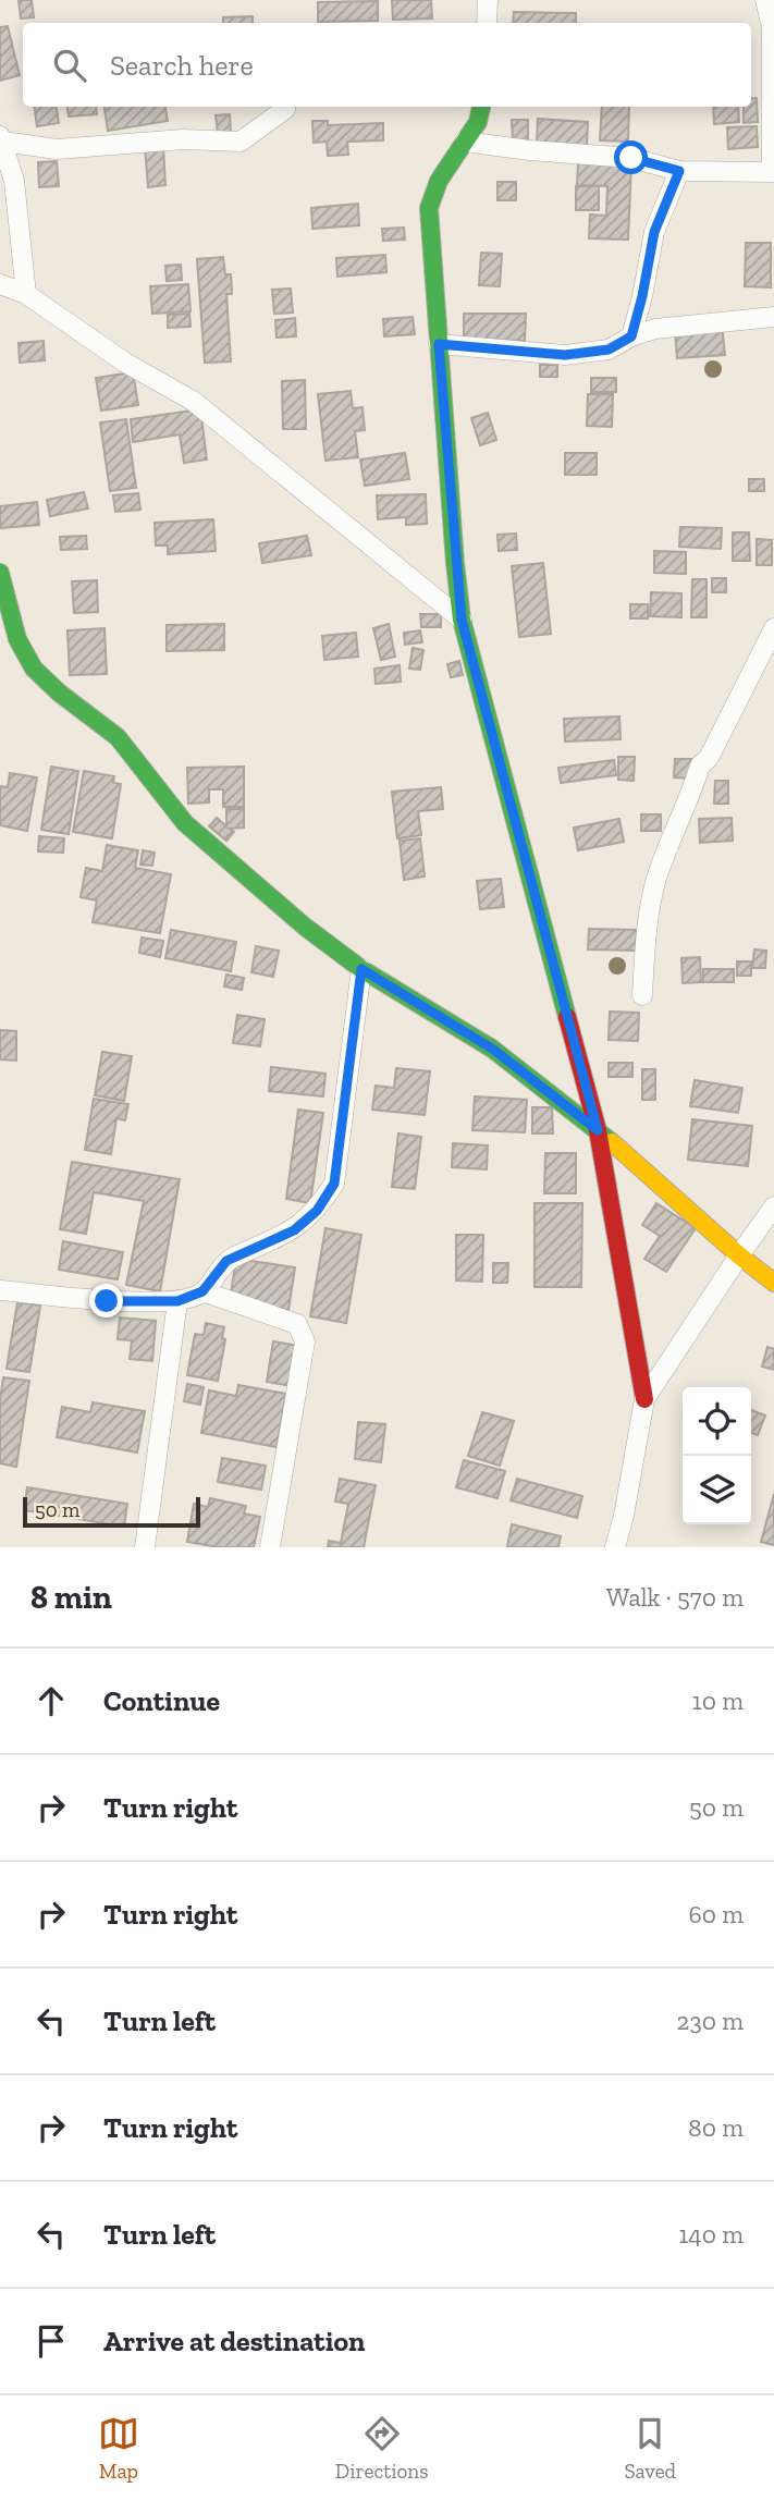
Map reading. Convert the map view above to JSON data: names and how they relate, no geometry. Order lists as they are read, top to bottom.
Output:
{
  "scale_bar": "50 m",
  "page": {
    "search": "Search here",
    "scale": "50 m",
    "heading": ["8 min", "Walk · 570 m"],
    "list": [
      ["Continue", "10 m"],
      ["Turn right", "50 m"],
      ["Turn right", "60 m"],
      ["Turn left", "230 m"],
      ["Turn right", "80 m"],
      ["Turn left", "140 m"],
      "Arrive at destination"
    ],
    "nav": ["Map", "Directions", "Saved"]
  }
}
